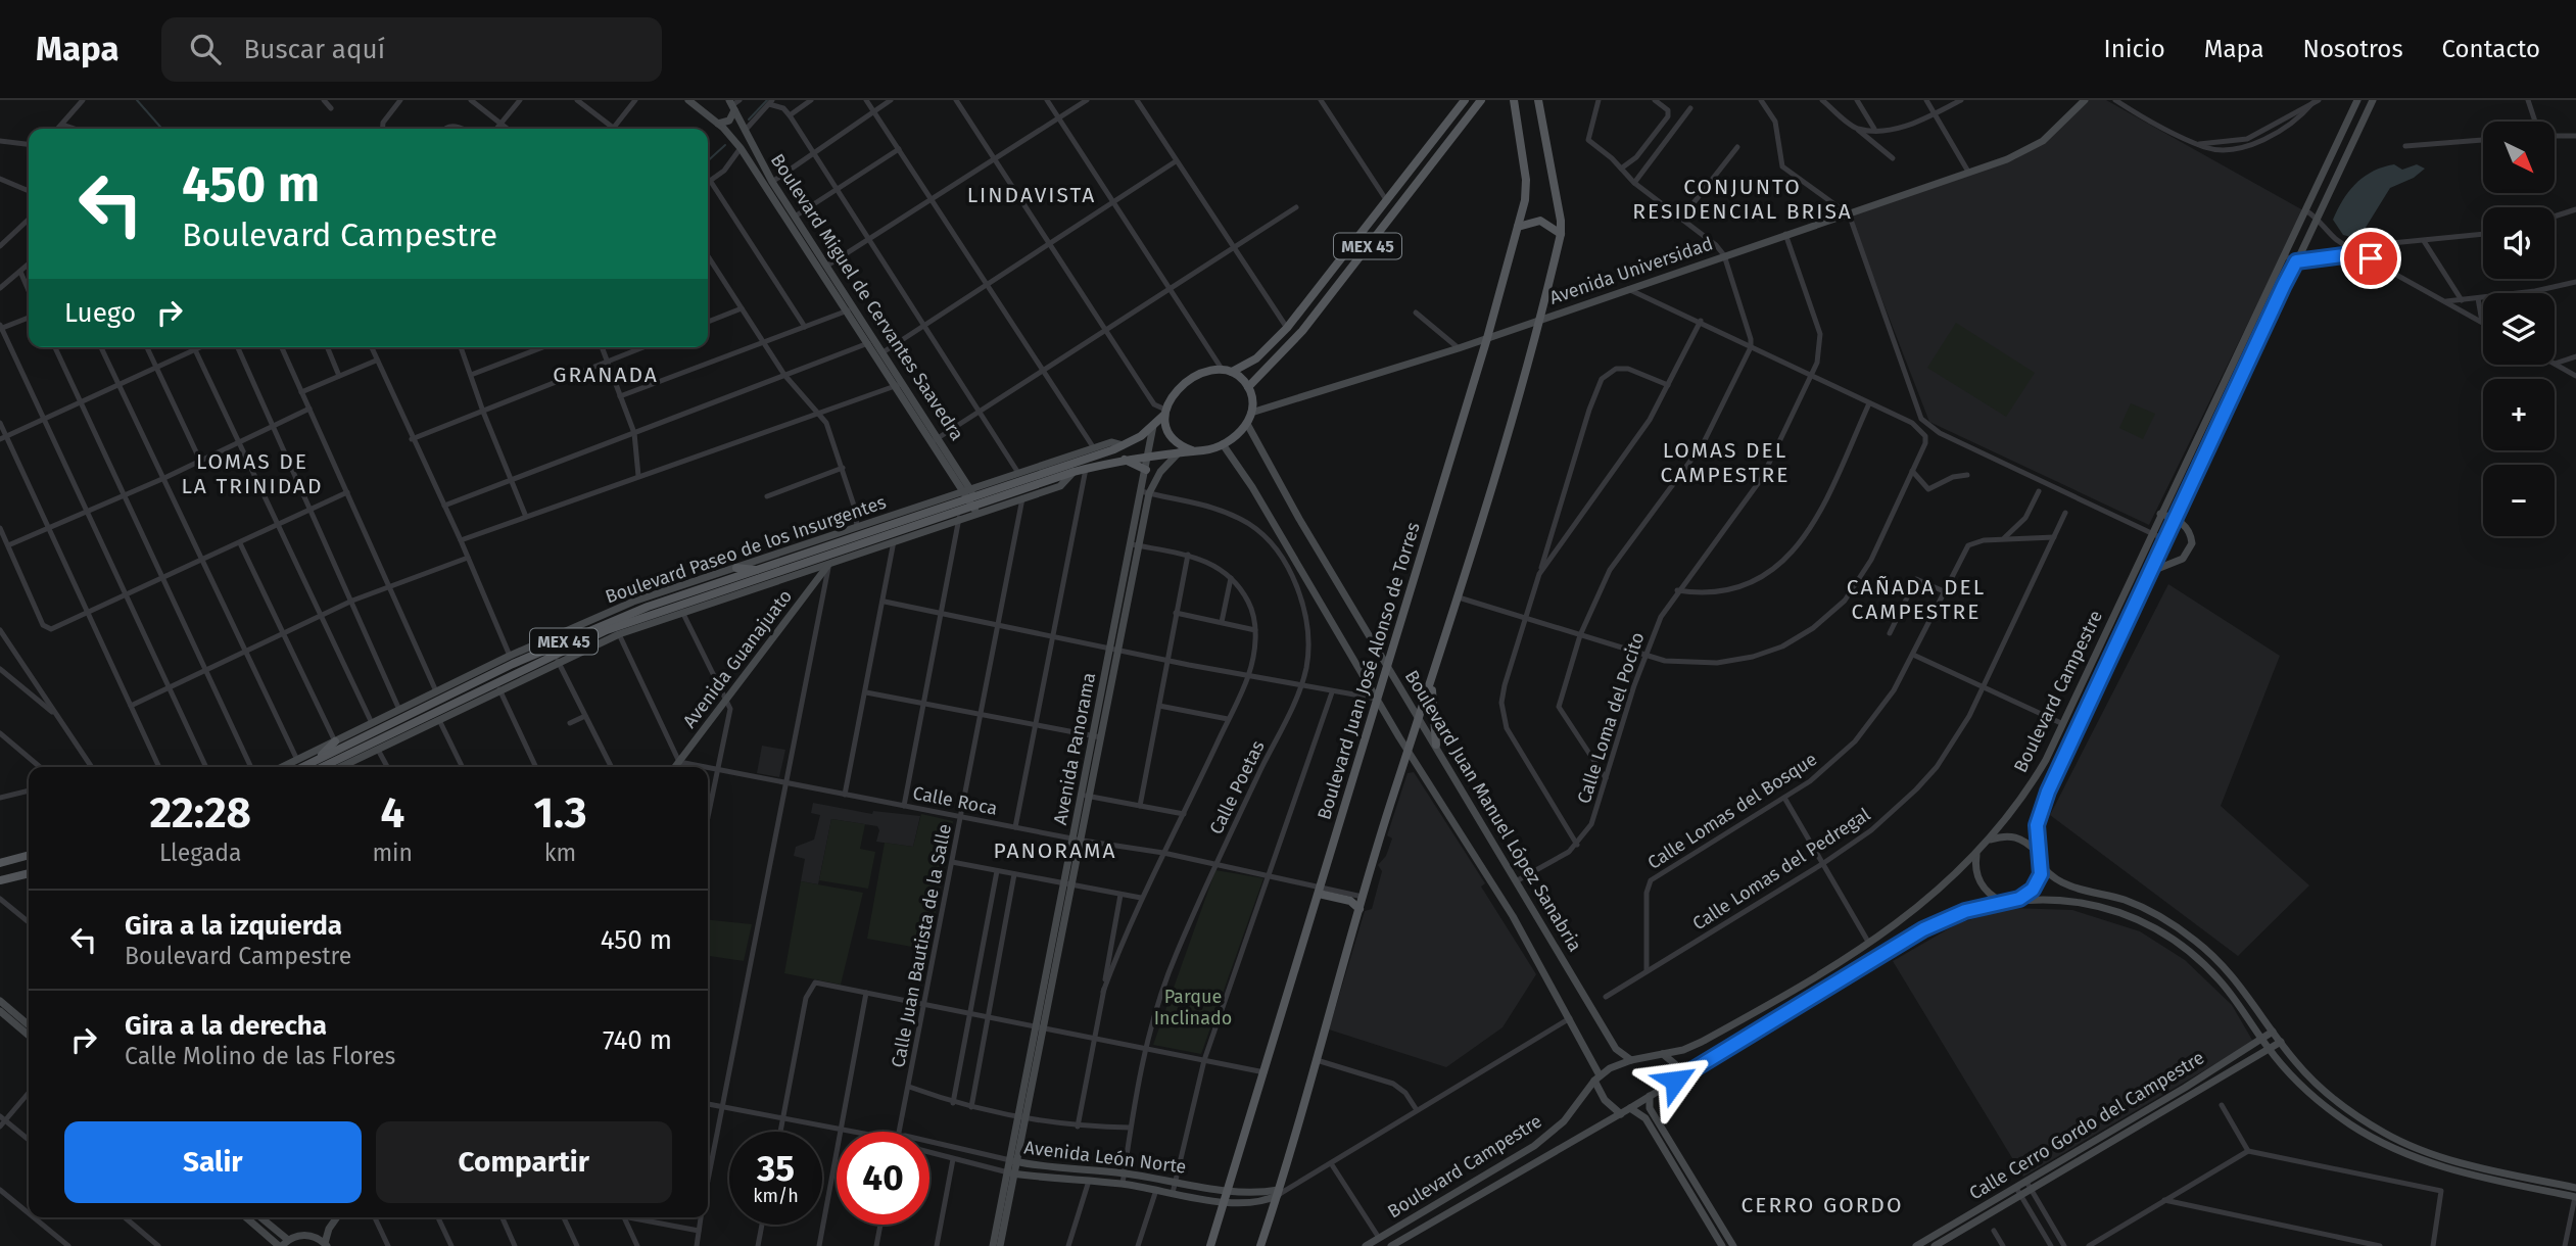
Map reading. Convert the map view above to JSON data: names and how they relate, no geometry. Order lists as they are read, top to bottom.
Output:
{
  "streets": {
    "main road": ["MEX 45", "Boulevard Paseo de los Insurgentes", "Boulevard Juan José Alonso de Torres"],
    "street": [
      "Avenida Universidad",
      "Boulevard Miguel de Cervantes Saavedra",
      "Avenida Guanajuato",
      "Boulevard Campestre",
      "Calle Loma del Pocito",
      "Avenida Panorama",
      "Calle Poetas",
      "Calle Roca",
      "Boulevard Juan Manuel López Sanabria",
      "Calle Lomas del Bosque",
      "Calle Lomas del Pedregal",
      "Calle Juan Bautista de la Salle",
      "Calle Cerro Gordo del Campestre",
      "Avenida León Norte"
    ]
  },
  "crossings": [
    ["MEX 45", "Avenida Universidad"],
    ["MEX 45", "Boulevard Paseo de los Insurgentes"],
    ["MEX 45", "Boulevard Juan Manuel López Sanabria"],
    ["Avenida Universidad", "Boulevard Paseo de los Insurgentes"],
    ["Avenida Universidad", "Boulevard Juan José Alonso de Torres"],
    ["Avenida Universidad", "Calle Loma del Pocito"],
    ["Avenida Universidad", "Boulevard Juan Manuel López Sanabria"],
    ["Boulevard Miguel de Cervantes Saavedra", "Boulevard Paseo de los Insurgentes"],
    ["Boulevard Paseo de los Insurgentes", "Avenida Guanajuato"],
    ["Boulevard Paseo de los Insurgentes", "Avenida Panorama"],
    ["Boulevard Paseo de los Insurgentes", "Boulevard Juan Manuel López Sanabria"],
    ["Boulevard Paseo de los Insurgentes", "Calle Juan Bautista de la Salle"],
    ["Avenida Guanajuato", "Calle Roca"],
    ["Boulevard Juan José Alonso de Torres", "Calle Roca"],
    ["Boulevard Juan José Alonso de Torres", "Boulevard Juan Manuel López Sanabria"],
    ["Boulevard Juan José Alonso de Torres", "Avenida León Norte"],
    ["Boulevard Campestre", "Boulevard Juan Manuel López Sanabria"],
    ["Boulevard Campestre", "Calle Cerro Gordo del Campestre"],
    ["Calle Loma del Pocito", "Boulevard Juan Manuel López Sanabria"],
    ["Avenida Panorama", "Calle Poetas"],
    ["Avenida Panorama", "Calle Roca"],
    ["Avenida Panorama", "Avenida León Norte"],
    ["Calle Poetas", "Calle Roca"],
    ["Calle Poetas", "Avenida León Norte"],
    ["Calle Roca", "Calle Juan Bautista de la Salle"],
    ["Calle Lomas del Bosque", "Calle Lomas del Pedregal"]
  ],
  "districts": [
    "CONJUNTO RESIDENCIAL BRISA",
    "LINDAVISTA",
    "GRANADA",
    "LOMAS DEL CAMPESTRE",
    "LOMAS DE LA TRINIDAD",
    "CAÑADA DEL CAMPESTRE",
    "PANORAMA",
    "CERRO GORDO"
  ],
  "parks": ["Parque Inclinado"],
  "north": "bottom right",
  "page": {
    "header": "Mapa",
    "search": "Buscar aquí",
    "nav": [
      "Inicio",
      "Mapa",
      "Nosotros",
      "Contacto"
    ],
    "map_buttons": ["+", "−"],
    "turn": ["450 m", "Boulevard Campestre"],
    "then": "Luego",
    "eta": [
      "22:28",
      "Llegada",
      "4",
      "min",
      "1.3",
      "km"
    ],
    "list": [
      {
        "name": "Gira a la izquierda",
        "note": "Boulevard Campestre",
        "value": "450 m"
      },
      {
        "name": "Gira a la derecha",
        "note": "Calle Molino de las Flores",
        "value": "740 m"
      }
    ],
    "buttons": ["Salir", "Compartir"],
    "speed": "35 km/h",
    "limit": "40"
  }
}
